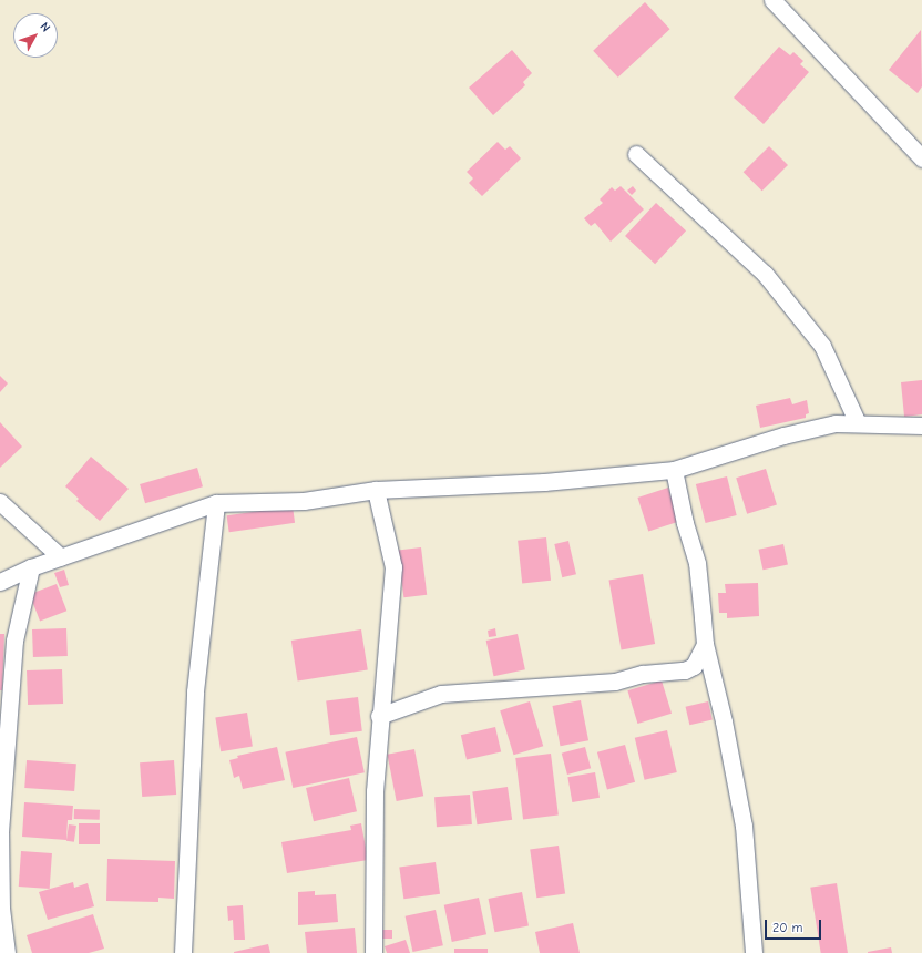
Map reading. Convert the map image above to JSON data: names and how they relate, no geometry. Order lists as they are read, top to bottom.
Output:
{
  "scale_bar": "20 m",
  "north": "top right"
}
